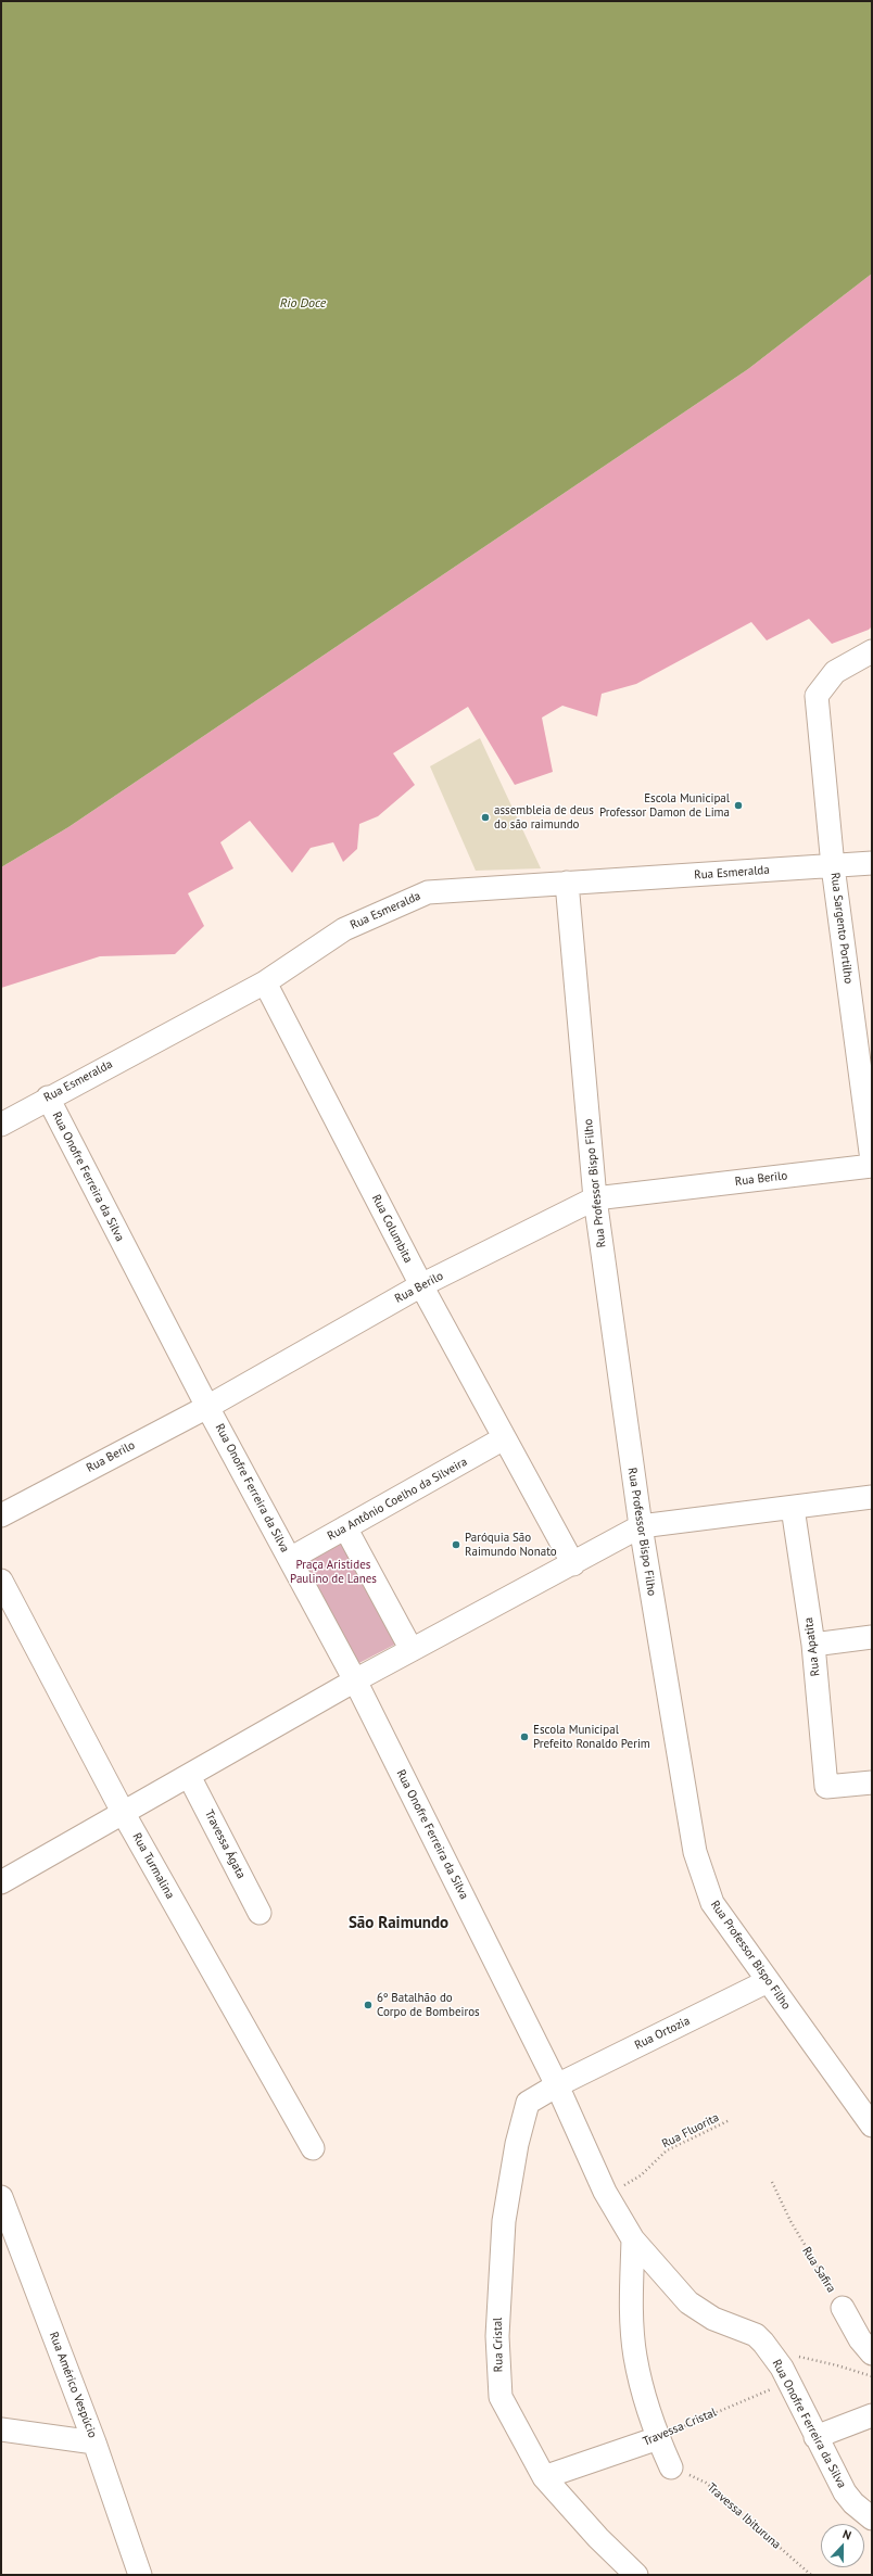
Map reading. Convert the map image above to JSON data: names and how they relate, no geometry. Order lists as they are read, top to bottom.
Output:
{
  "streets": {
    "street": [
      "Rua Esmeralda",
      "Rua Sargento Portilho",
      "Rua Onofre Ferreira da Silva",
      "Rua Berilo",
      "Rua Professor Bispo Filho",
      "Rua Columbita",
      "Rua Antônio Coelho da Silveira",
      "Rua Apatita",
      "Travessa Ágata",
      "Rua Turmalina",
      "Rua Ortozia",
      "Rua Cristal",
      "Rua Américo Vespúcio",
      "Travessa Cristal"
    ],
    "path": ["Rua Fluorita", "Rua Safira", "Travessa Ibituruna"]
  },
  "crossings": [
    ["Rua Esmeralda", "Rua Sargento Portilho"],
    ["Rua Esmeralda", "Rua Onofre Ferreira da Silva"],
    ["Rua Esmeralda", "Rua Professor Bispo Filho"],
    ["Rua Esmeralda", "Rua Columbita"],
    ["Rua Onofre Ferreira da Silva", "Rua Berilo"],
    ["Rua Onofre Ferreira da Silva", "Rua Antônio Coelho da Silveira"],
    ["Rua Onofre Ferreira da Silva", "Rua Ortozia"],
    ["Rua Onofre Ferreira da Silva", "Rua Cristal"],
    ["Rua Onofre Ferreira da Silva", "Travessa Cristal"],
    ["Rua Berilo", "Rua Professor Bispo Filho"],
    ["Rua Berilo", "Rua Columbita"],
    ["Rua Professor Bispo Filho", "Rua Ortozia"],
    ["Rua Columbita", "Rua Antônio Coelho da Silveira"],
    ["Rua Ortozia", "Rua Cristal"],
    ["Rua Cristal", "Travessa Cristal"]
  ],
  "districts": ["São Raimundo"],
  "water": ["Rio Doce"],
  "parks": ["Praça Aristides Paulino de Lanes"],
  "places": [
    "Escola Municipal Professor Damon de Lima",
    "assembleia de deus do são raimundo",
    "Paróquia São Raimundo Nonato",
    "Escola Municipal Prefeito Ronaldo Perim",
    "6º Batalhão do Corpo de Bombeiros"
  ],
  "north": "top"
}
